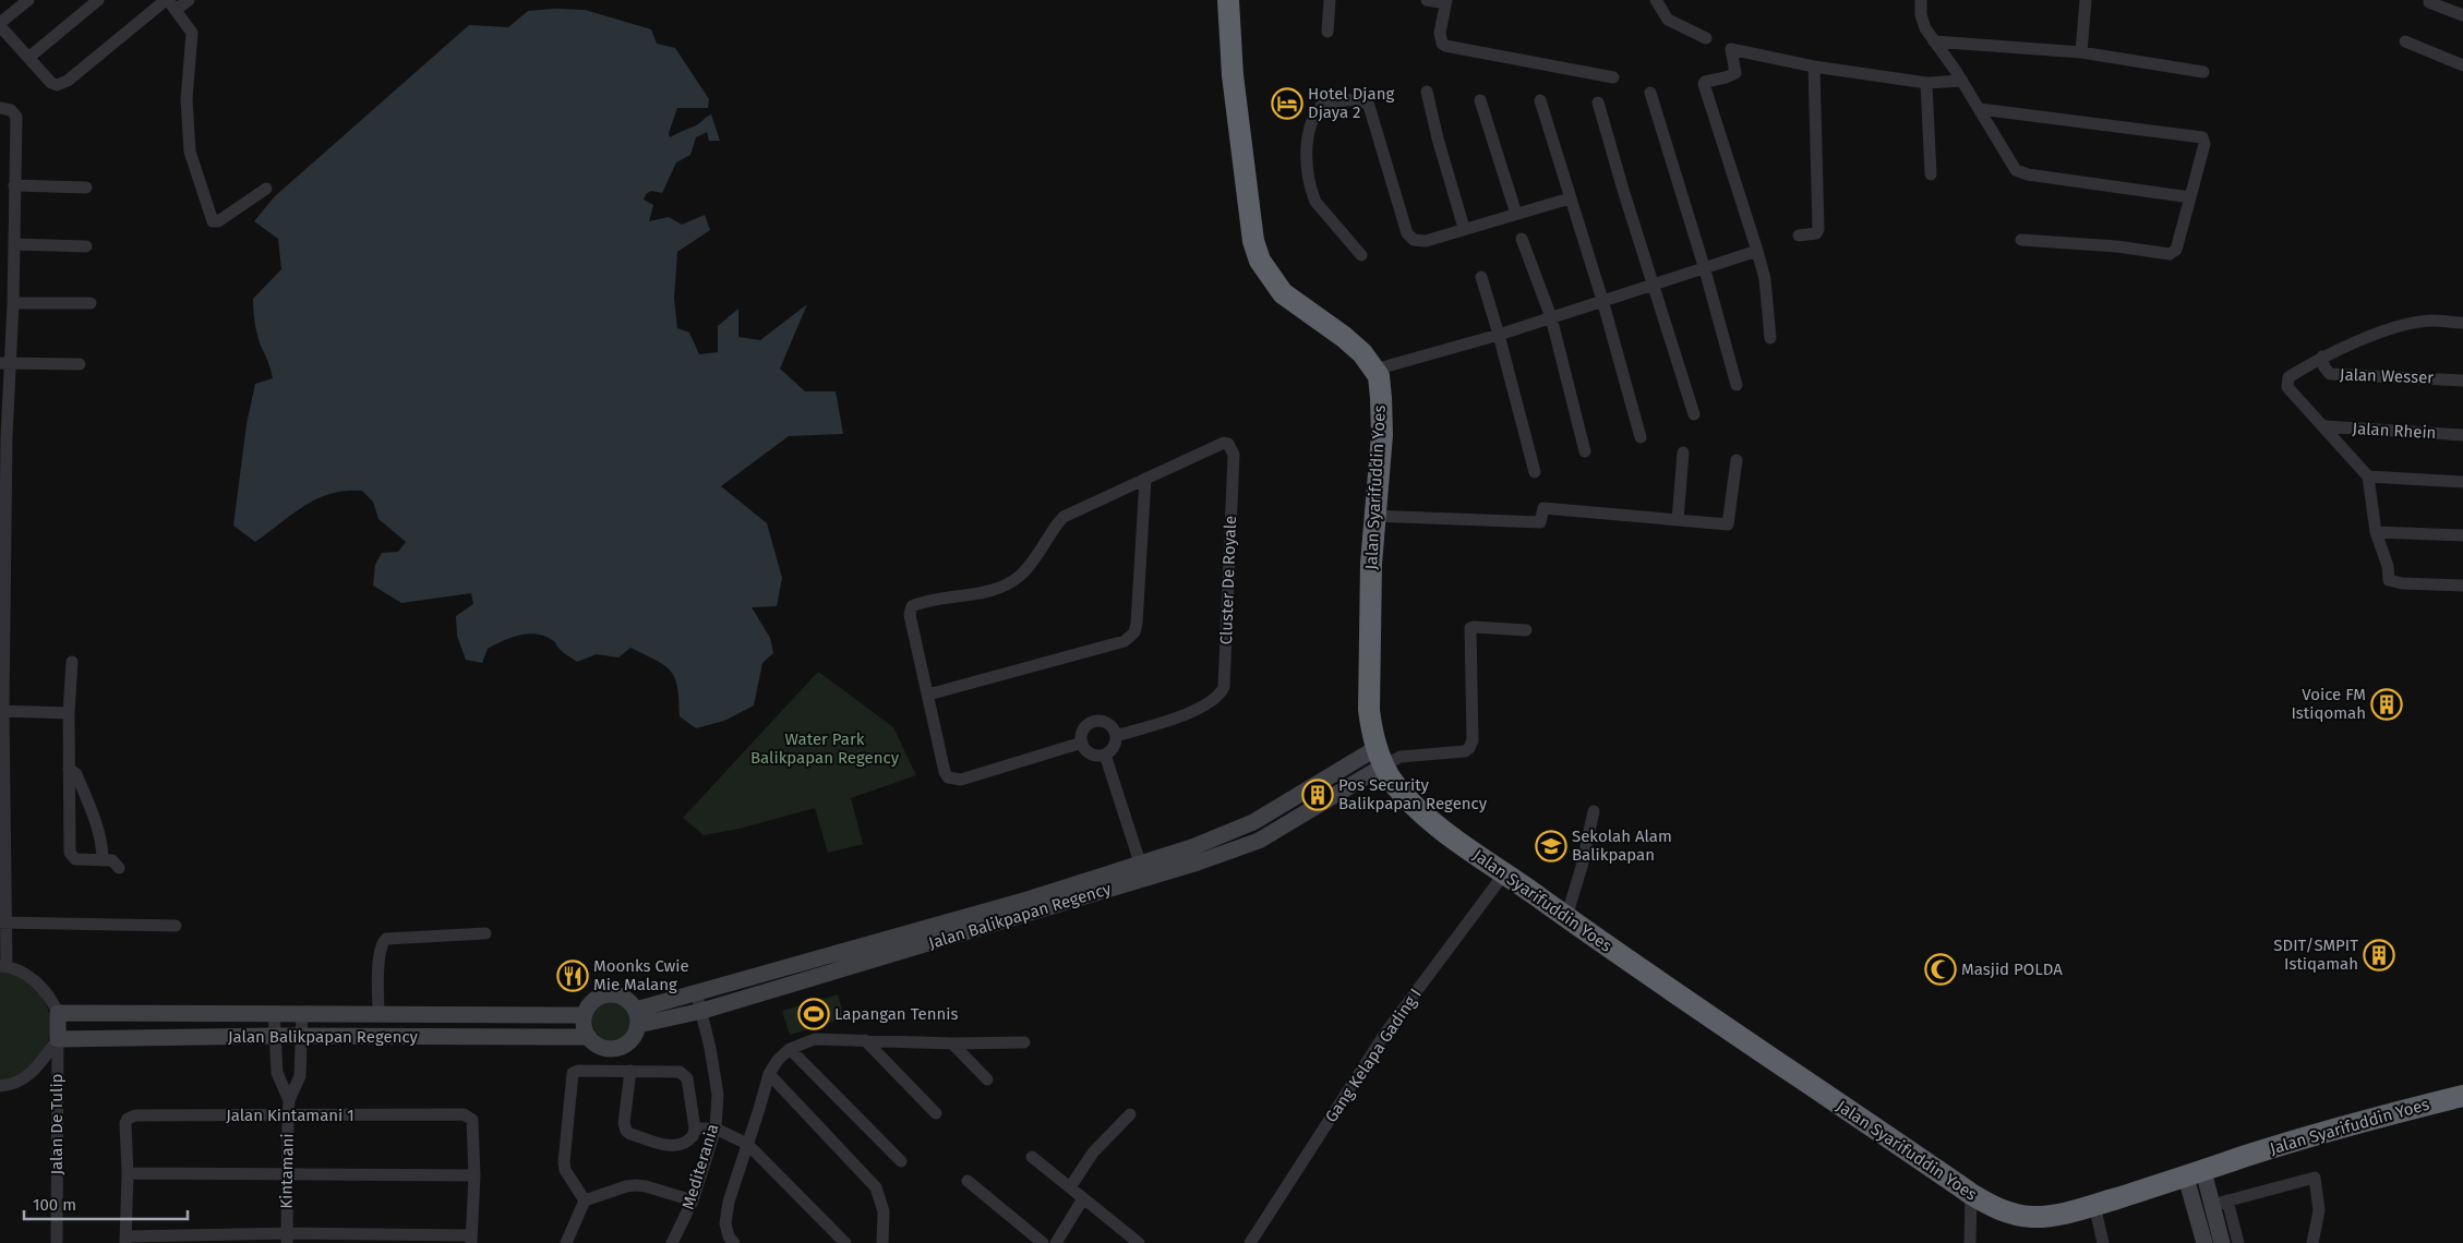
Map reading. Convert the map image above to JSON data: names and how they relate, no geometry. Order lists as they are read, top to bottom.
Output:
{
  "streets": {
    "highway": ["Jalan Syarifuddin Yoes"],
    "street": [
      "Jalan Wesser",
      "Jalan Rhein",
      "Cluster De Royale",
      "Jalan Balikpapan Regency",
      "Gang Kelapa Gading I",
      "Jalan Kintamani 1",
      "Jalan De Tulip",
      "Mediterania",
      "Kintamani"
    ]
  },
  "crossings": [
    ["Jalan Syarifuddin Yoes", "Jalan Balikpapan Regency"],
    ["Jalan Syarifuddin Yoes", "Gang Kelapa Gading I"],
    ["Jalan Balikpapan Regency", "Jalan De Tulip"],
    ["Jalan Balikpapan Regency", "Mediterania"],
    ["Jalan Kintamani 1", "Kintamani"]
  ],
  "parks": ["Water Park Balikpapan Regency"],
  "places": {
    "hotel": ["Hotel Djang Djaya 2"],
    "building": ["Voice FM Istiqomah", "Pos Security Balikpapan Regency", "SDIT/SMPIT Istiqamah"],
    "school or university": ["Sekolah Alam Balikpapan"],
    "mosque": ["Masjid POLDA"],
    "restaurant": ["Moonks Cwie Mie Malang"],
    "sports": ["Lapangan Tennis"]
  },
  "scale_bar": "100 m"
}
